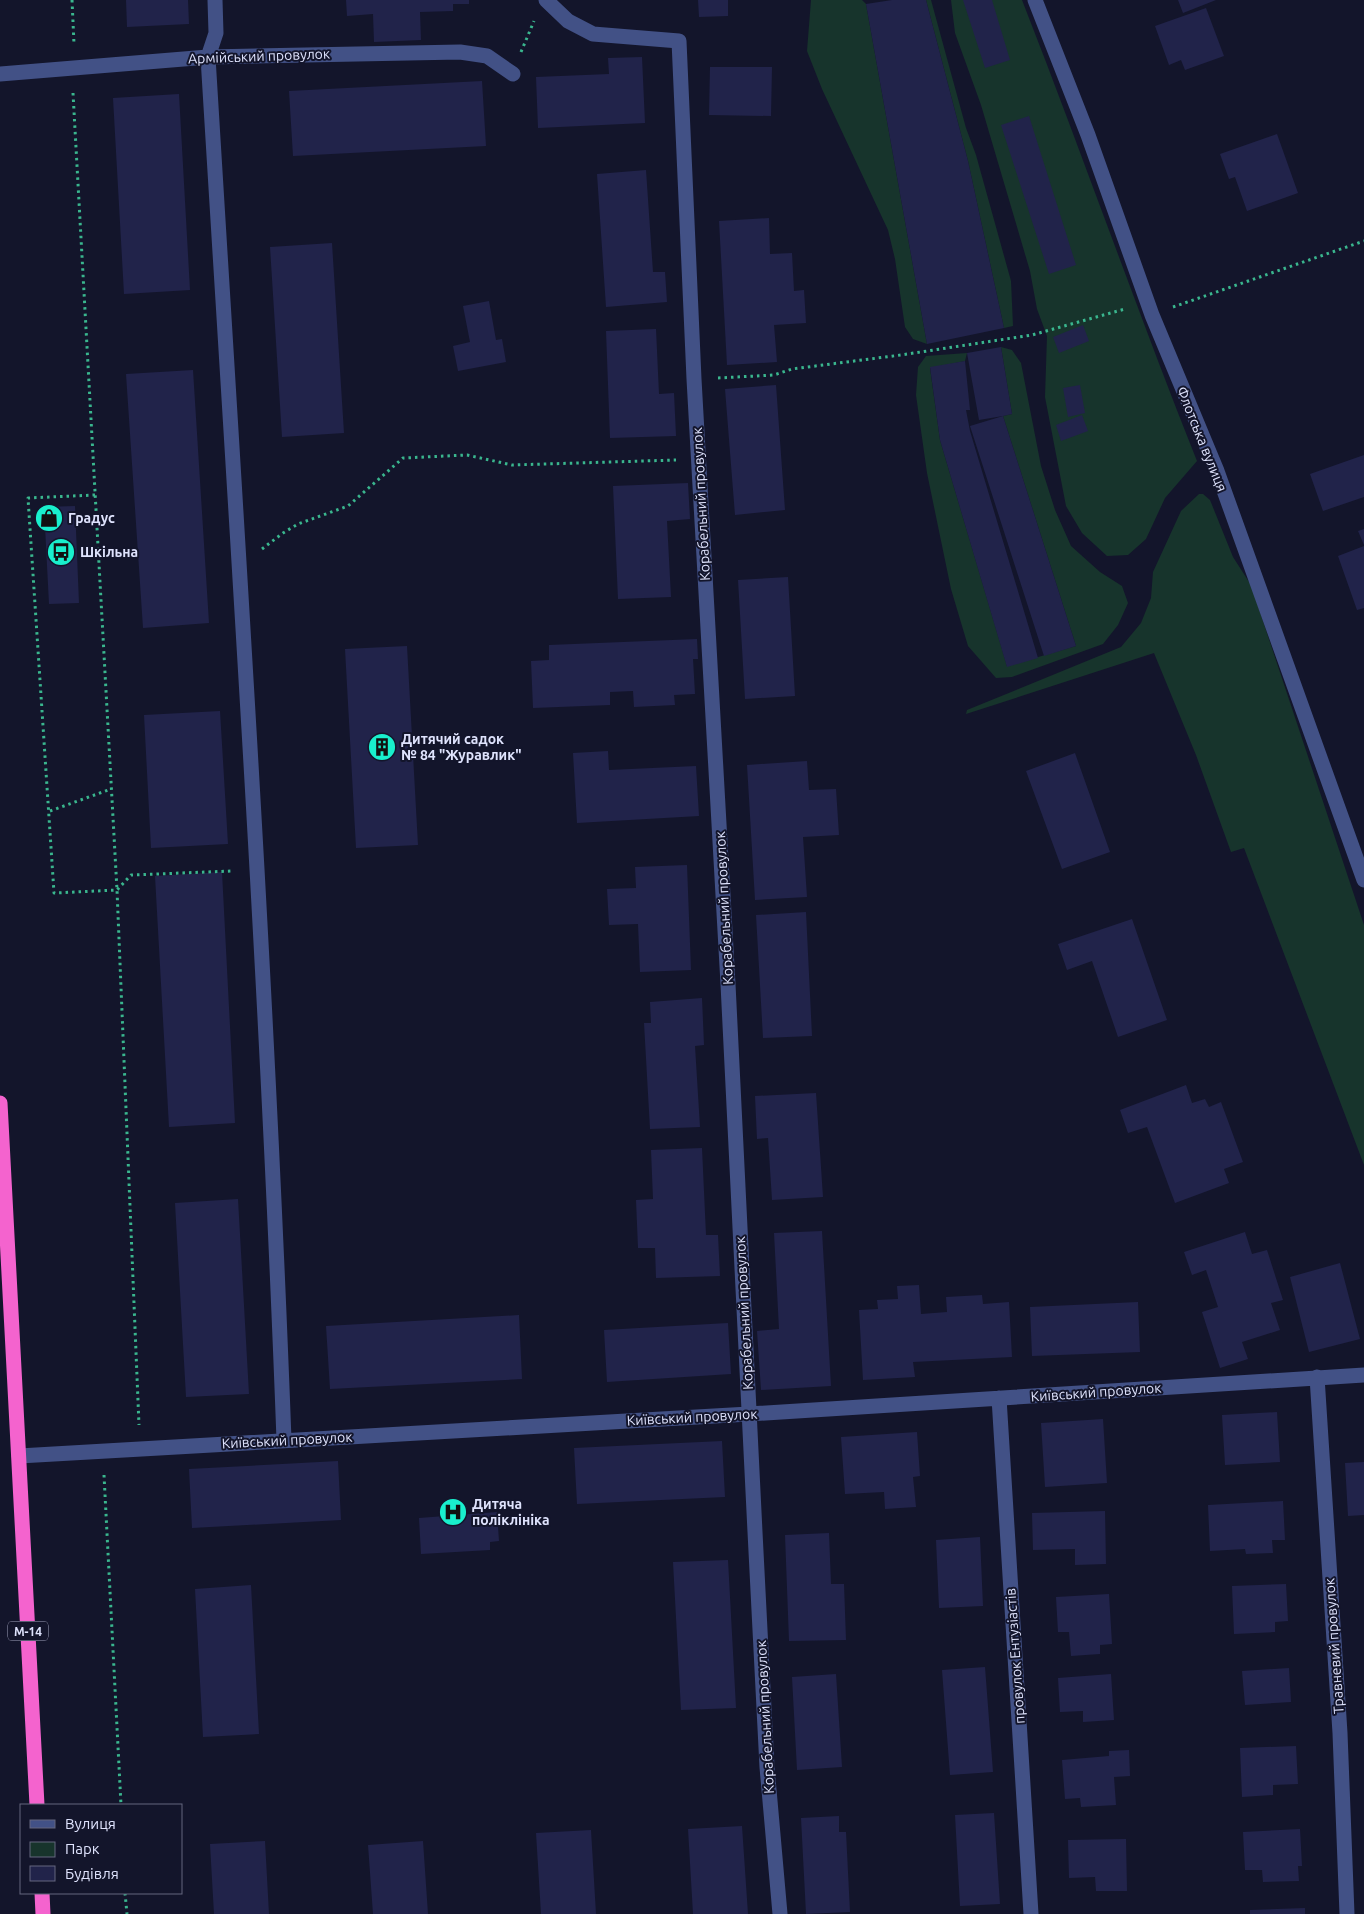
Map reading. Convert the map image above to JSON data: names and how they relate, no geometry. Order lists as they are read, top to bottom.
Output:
{
  "streets": {
    "highway": ["М-14"],
    "street": [
      "Армійський провулок",
      "Флотська вулиця",
      "Корабельний провулок",
      "Київський провулок",
      "Травневий провулок",
      "провулок Ентузіастів"
    ]
  },
  "crossings": [
    ["Корабельний провулок", "Київський провулок"],
    ["Київський провулок", "М-14"],
    ["Київський провулок", "Травневий провулок"],
    ["Київський провулок", "провулок Ентузіастів"]
  ],
  "places": {
    "shop": ["Градус"],
    "bus stop": ["Шкільна"],
    "building": ["Дитячий садок № 84 \"Журавлик\""],
    "hospital": ["Дитяча поліклініка"]
  },
  "legend": ["Вулиця", "Парк", "Будівля"]
}
